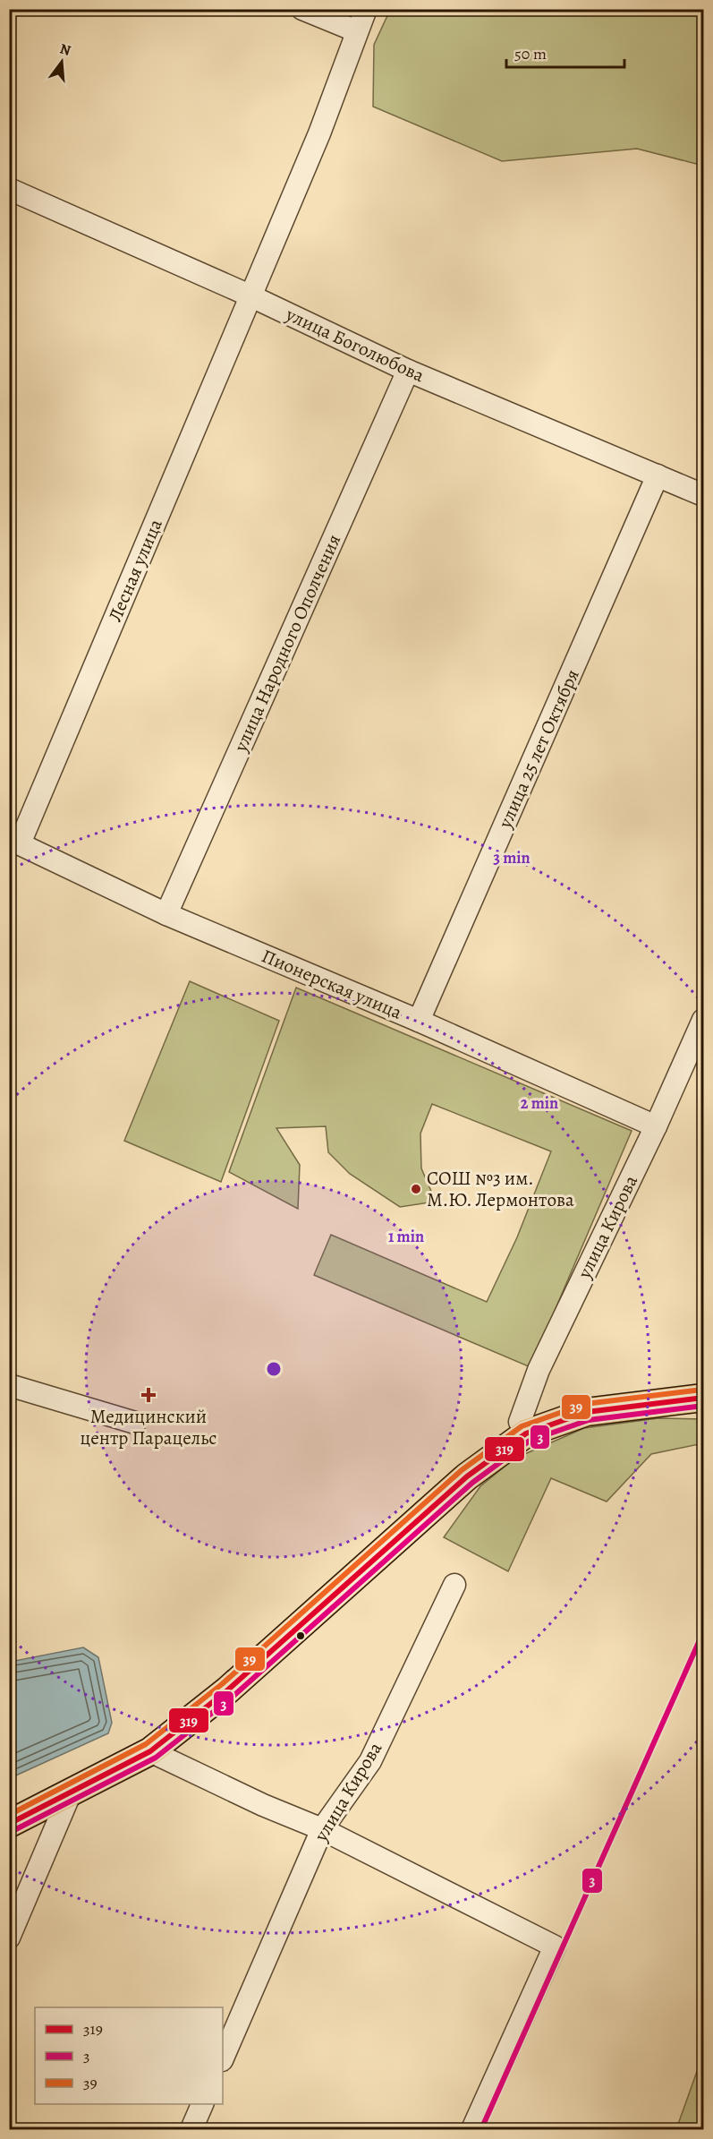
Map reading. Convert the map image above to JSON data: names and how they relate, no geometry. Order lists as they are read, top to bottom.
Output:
{
  "streets": {
    "street": [
      "улица Боголюбова",
      "Лесная улица",
      "улица Народного Ополчения",
      "улица 25 лет Октября",
      "Пионерская улица",
      "улица Кирова"
    ]
  },
  "crossings": [
    ["улица Боголюбова", "Лесная улица"],
    ["улица Боголюбова", "улица Народного Ополчения"],
    ["улица Боголюбова", "улица 25 лет Октября"],
    ["Лесная улица", "Пионерская улица"],
    ["улица Народного Ополчения", "Пионерская улица"],
    ["улица 25 лет Октября", "Пионерская улица"],
    ["Пионерская улица", "улица Кирова"]
  ],
  "places": {
    "other": ["СОШ №3 им. М.Ю. Лермонтова"],
    "health": ["Медицинский центр Парацельс"]
  },
  "lines": ["transit line 39", "transit line 319", "transit line 3"],
  "legend": ["319", "3", "39"],
  "scale_bar": "50 m",
  "north": "top",
  "rings": ["3 min", "2 min", "1 min"]
}
